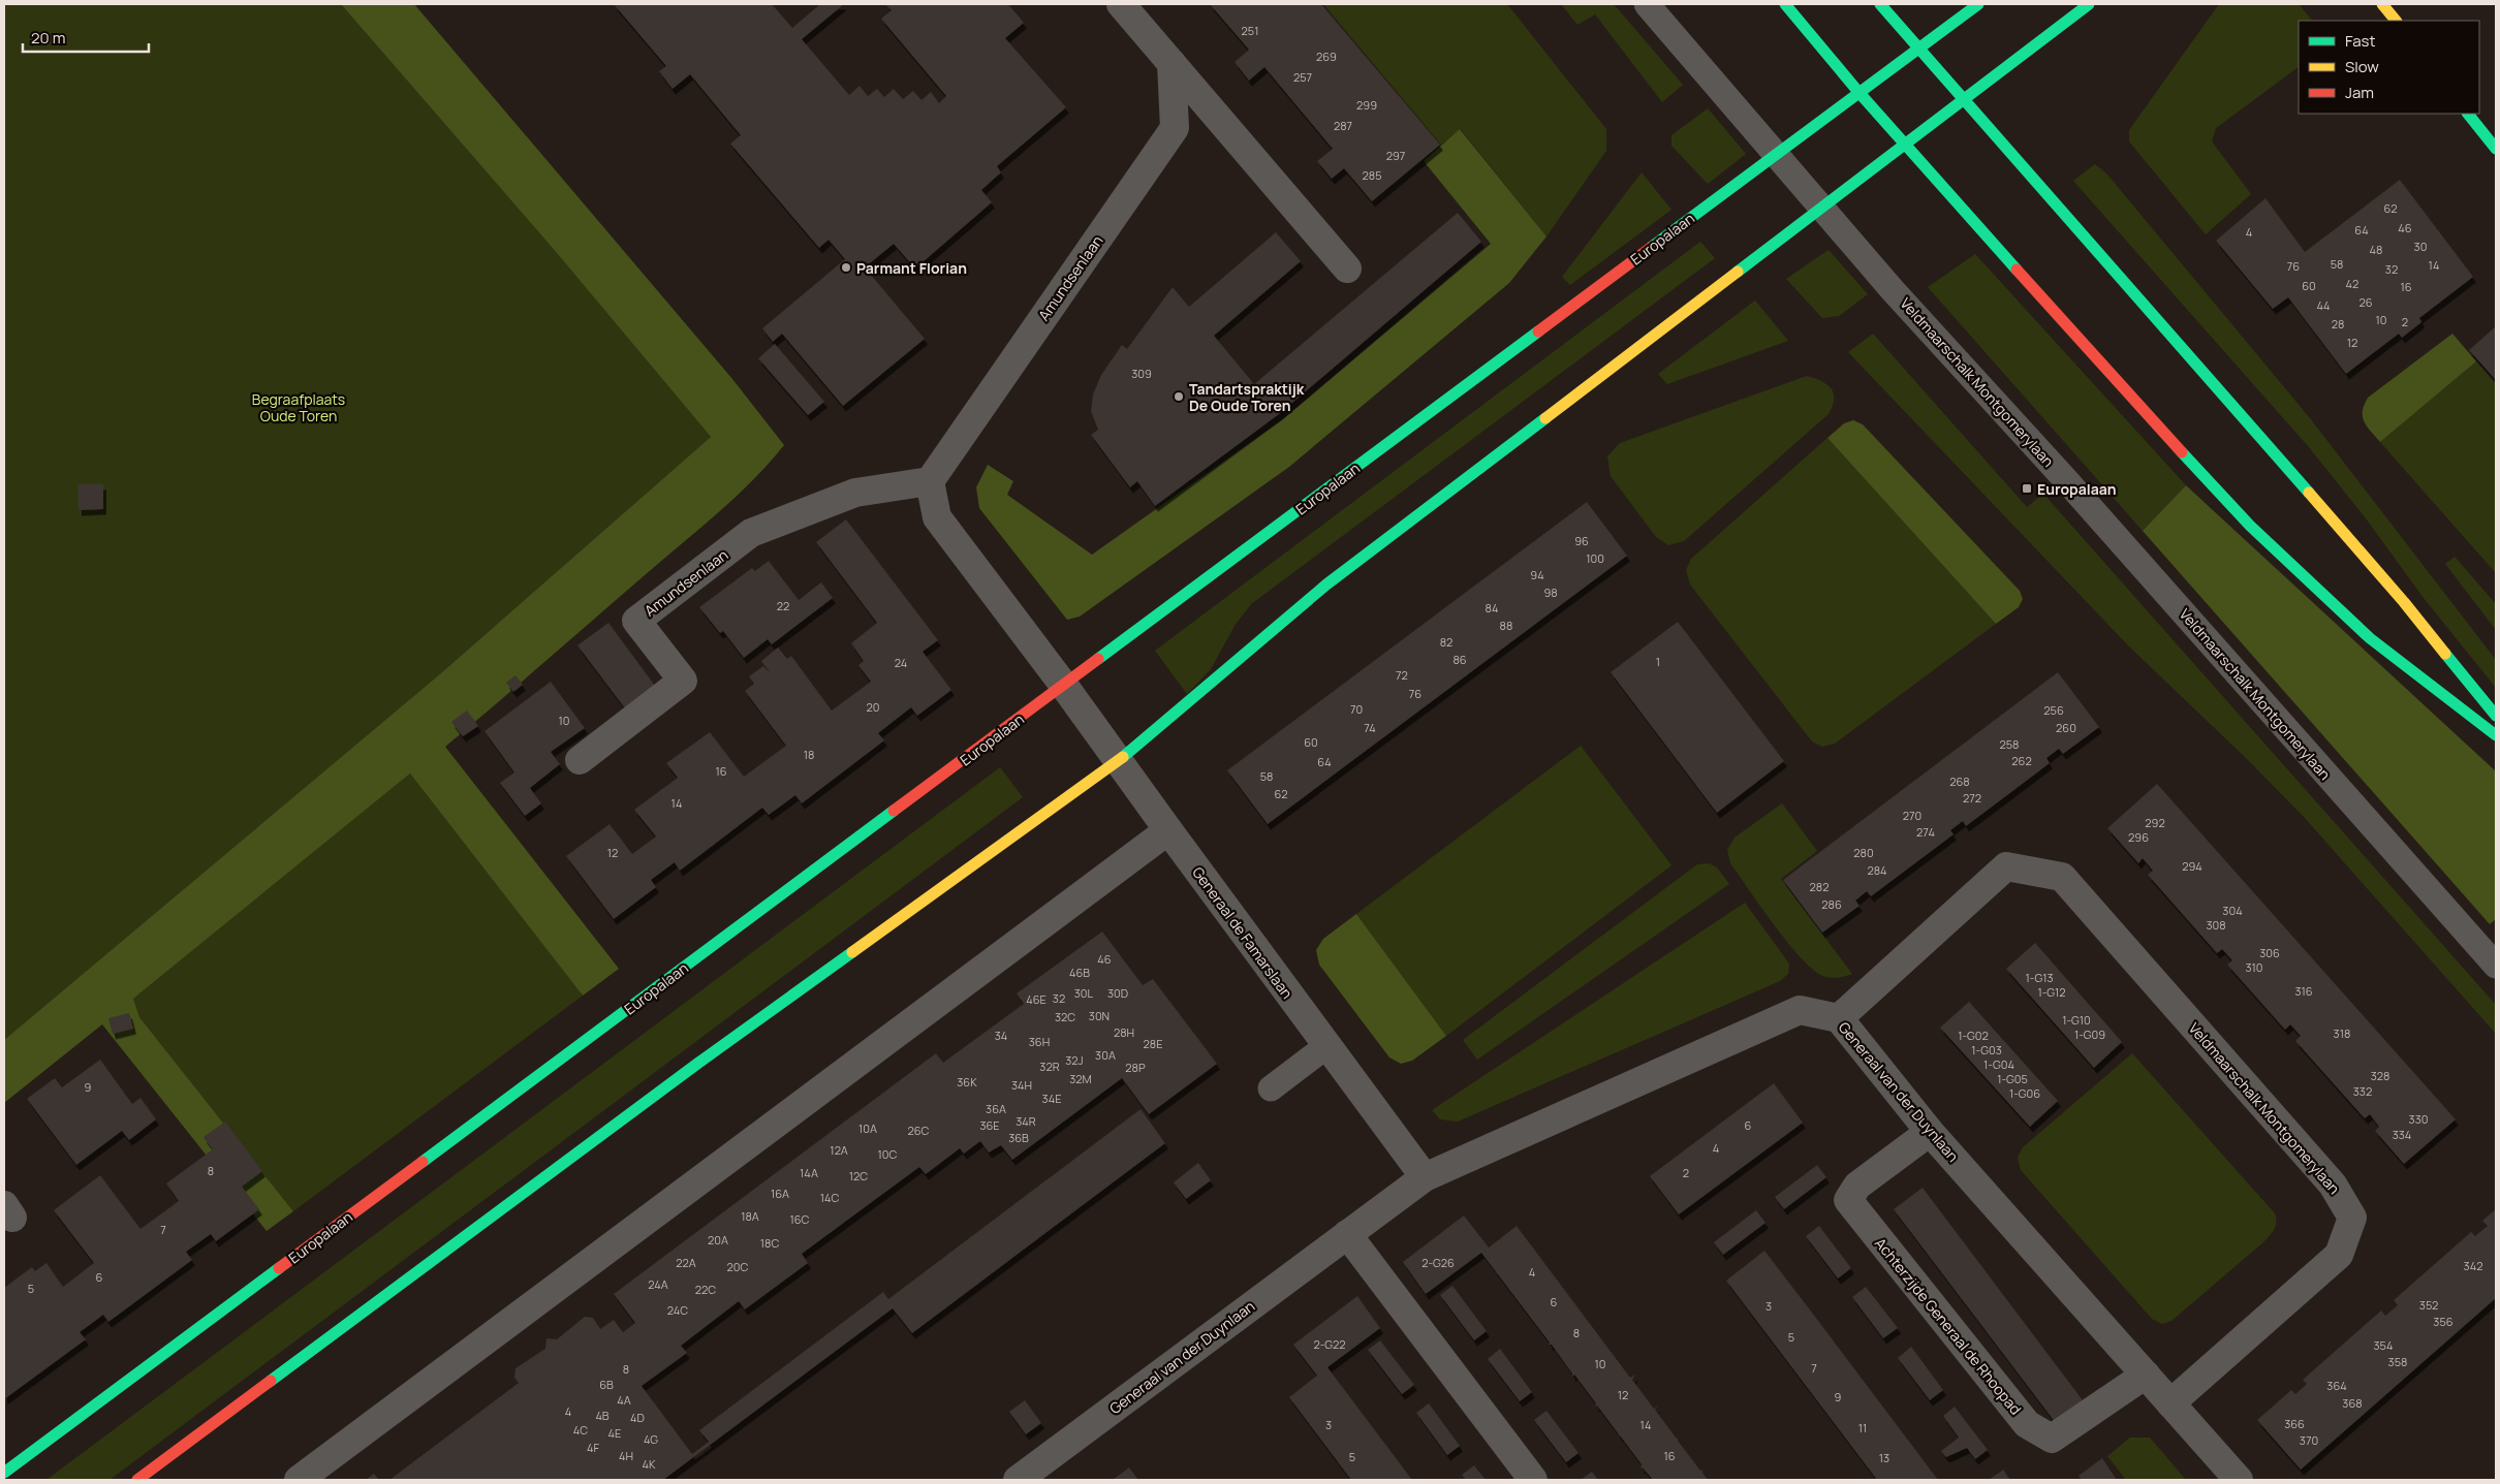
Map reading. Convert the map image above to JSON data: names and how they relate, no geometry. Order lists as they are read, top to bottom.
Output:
{
  "streets": {
    "main road": ["Europalaan"],
    "street": [
      "Amundsenlaan",
      "Veldmaarschalk Montgomerylaan",
      "Generaal de Famarslaan",
      "Generaal van der Duynlaan",
      "Achterzijde Generaal de Rhoopad"
    ]
  },
  "crossings": [
    ["Europalaan", "Veldmaarschalk Montgomerylaan"],
    ["Europalaan", "Generaal de Famarslaan"],
    ["Veldmaarschalk Montgomerylaan", "Generaal van der Duynlaan"],
    ["Generaal de Famarslaan", "Generaal van der Duynlaan"],
    ["Generaal van der Duynlaan", "Achterzijde Generaal de Rhoopad"]
  ],
  "parks": ["Begraafplaats Oude Toren"],
  "places": {
    "other": ["Parmant Florian", "Tandartspraktijk De Oude Toren"],
    "transit": ["Europalaan"]
  },
  "house_numbers": [
    "251",
    "269",
    "257",
    "299",
    "287",
    "297",
    "285",
    "62",
    "46",
    "64",
    "4",
    "30",
    "48",
    "58",
    "14",
    "76",
    "32",
    "42",
    "60",
    "16",
    "26",
    "44",
    "10",
    "2",
    "28",
    "12",
    "309",
    "96",
    "100",
    "94",
    "98",
    "22",
    "84",
    "88",
    "82",
    "86",
    "1",
    "24",
    "72",
    "76",
    "20",
    "70",
    "256",
    "10",
    "74",
    "260",
    "60",
    "258",
    "18",
    "262",
    "64",
    "16",
    "58",
    "268",
    "62",
    "272",
    "14",
    "270",
    "292",
    "274",
    "296",
    "12",
    "280",
    "294",
    "284",
    "282",
    "286",
    "304",
    "308",
    "306",
    "46",
    "310",
    "46B",
    "1-G13",
    "316",
    "1-G12",
    "30L",
    "30D",
    "32",
    "46E",
    "30N",
    "32C",
    "1-G10",
    "28H",
    "318",
    "1-G09",
    "34",
    "1-G02",
    "36H",
    "28E",
    "1-G03",
    "30A",
    "32J",
    "1-G04",
    "32R",
    "28P",
    "328",
    "32M",
    "1-G05",
    "36K",
    "34H",
    "9",
    "332",
    "1-G06",
    "34E",
    "36A",
    "330",
    "34R",
    "36E",
    "6",
    "10A",
    "26C",
    "334",
    "36B",
    "4",
    "12A",
    "10C",
    "8",
    "14A",
    "2",
    "12C",
    "16A",
    "14C",
    "18A",
    "16C",
    "7",
    "20A",
    "18C",
    "22A",
    "2-G26",
    "342",
    "20C",
    "4",
    "6",
    "24A",
    "5",
    "22C",
    "6",
    "352",
    "3",
    "24C",
    "356",
    "8",
    "5",
    "2-G22",
    "354",
    "358",
    "10",
    "7",
    "8",
    "6B",
    "364",
    "12",
    "9",
    "4A",
    "368",
    "4",
    "4B",
    "4D",
    "366",
    "3",
    "14",
    "11",
    "4C",
    "4E",
    "4G",
    "370",
    "4F",
    "4H",
    "16",
    "5",
    "13",
    "4K"
  ],
  "legend": ["Fast", "Slow", "Jam"],
  "scale_bar": "20 m"
}
